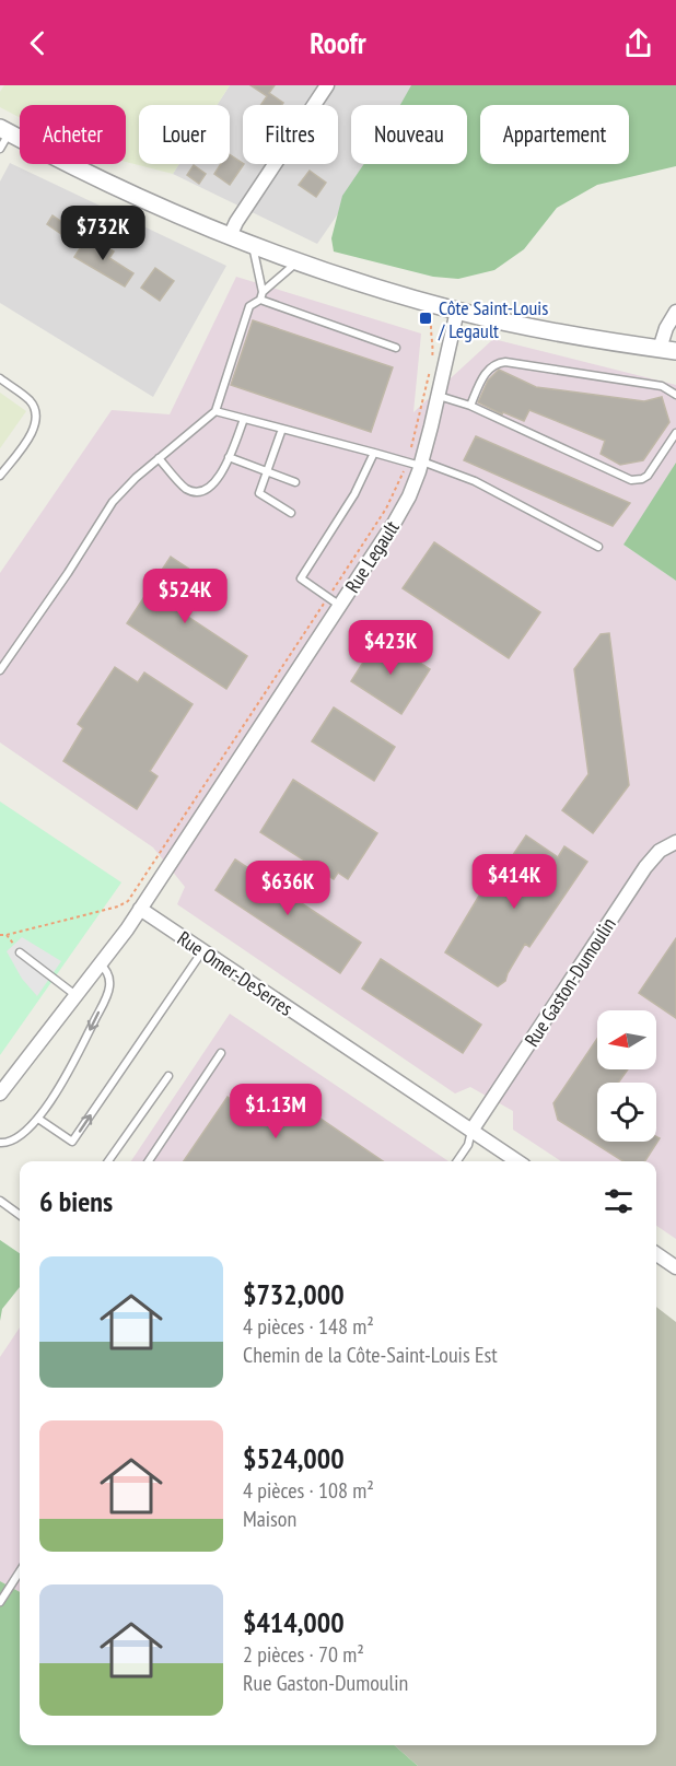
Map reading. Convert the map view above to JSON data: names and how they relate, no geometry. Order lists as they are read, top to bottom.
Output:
{
  "streets": {
    "street": ["Rue Legault", "Rue Omer-DeSerres", "Rue Gaston-Dumoulin"]
  },
  "crossings": [
    ["Rue Legault", "Rue Omer-DeSerres"],
    ["Rue Omer-DeSerres", "Rue Gaston-Dumoulin"]
  ],
  "places": {
    "transit": ["Côte Saint-Louis / Legault"]
  },
  "north": "left",
  "page": {
    "header": "Roofr",
    "chip": [
      "Acheter",
      "Louer",
      "Filtres",
      "Nouveau",
      "Appartement"
    ],
    "price": [
      "$732K",
      "$524K",
      "$423K",
      "$414K",
      "$636K",
      "$1.13M"
    ],
    "heading": "6 biens",
    "list": [
      {
        "name": "$732,000",
        "note": "4 pièces · 148 m² · Chemin de la Côte-Saint-Louis Est"
      },
      {
        "name": "$524,000",
        "note": "4 pièces · 108 m² · Maison"
      },
      {
        "name": "$414,000",
        "note": "2 pièces · 70 m² · Rue Gaston-Dumoulin"
      }
    ]
  }
}
